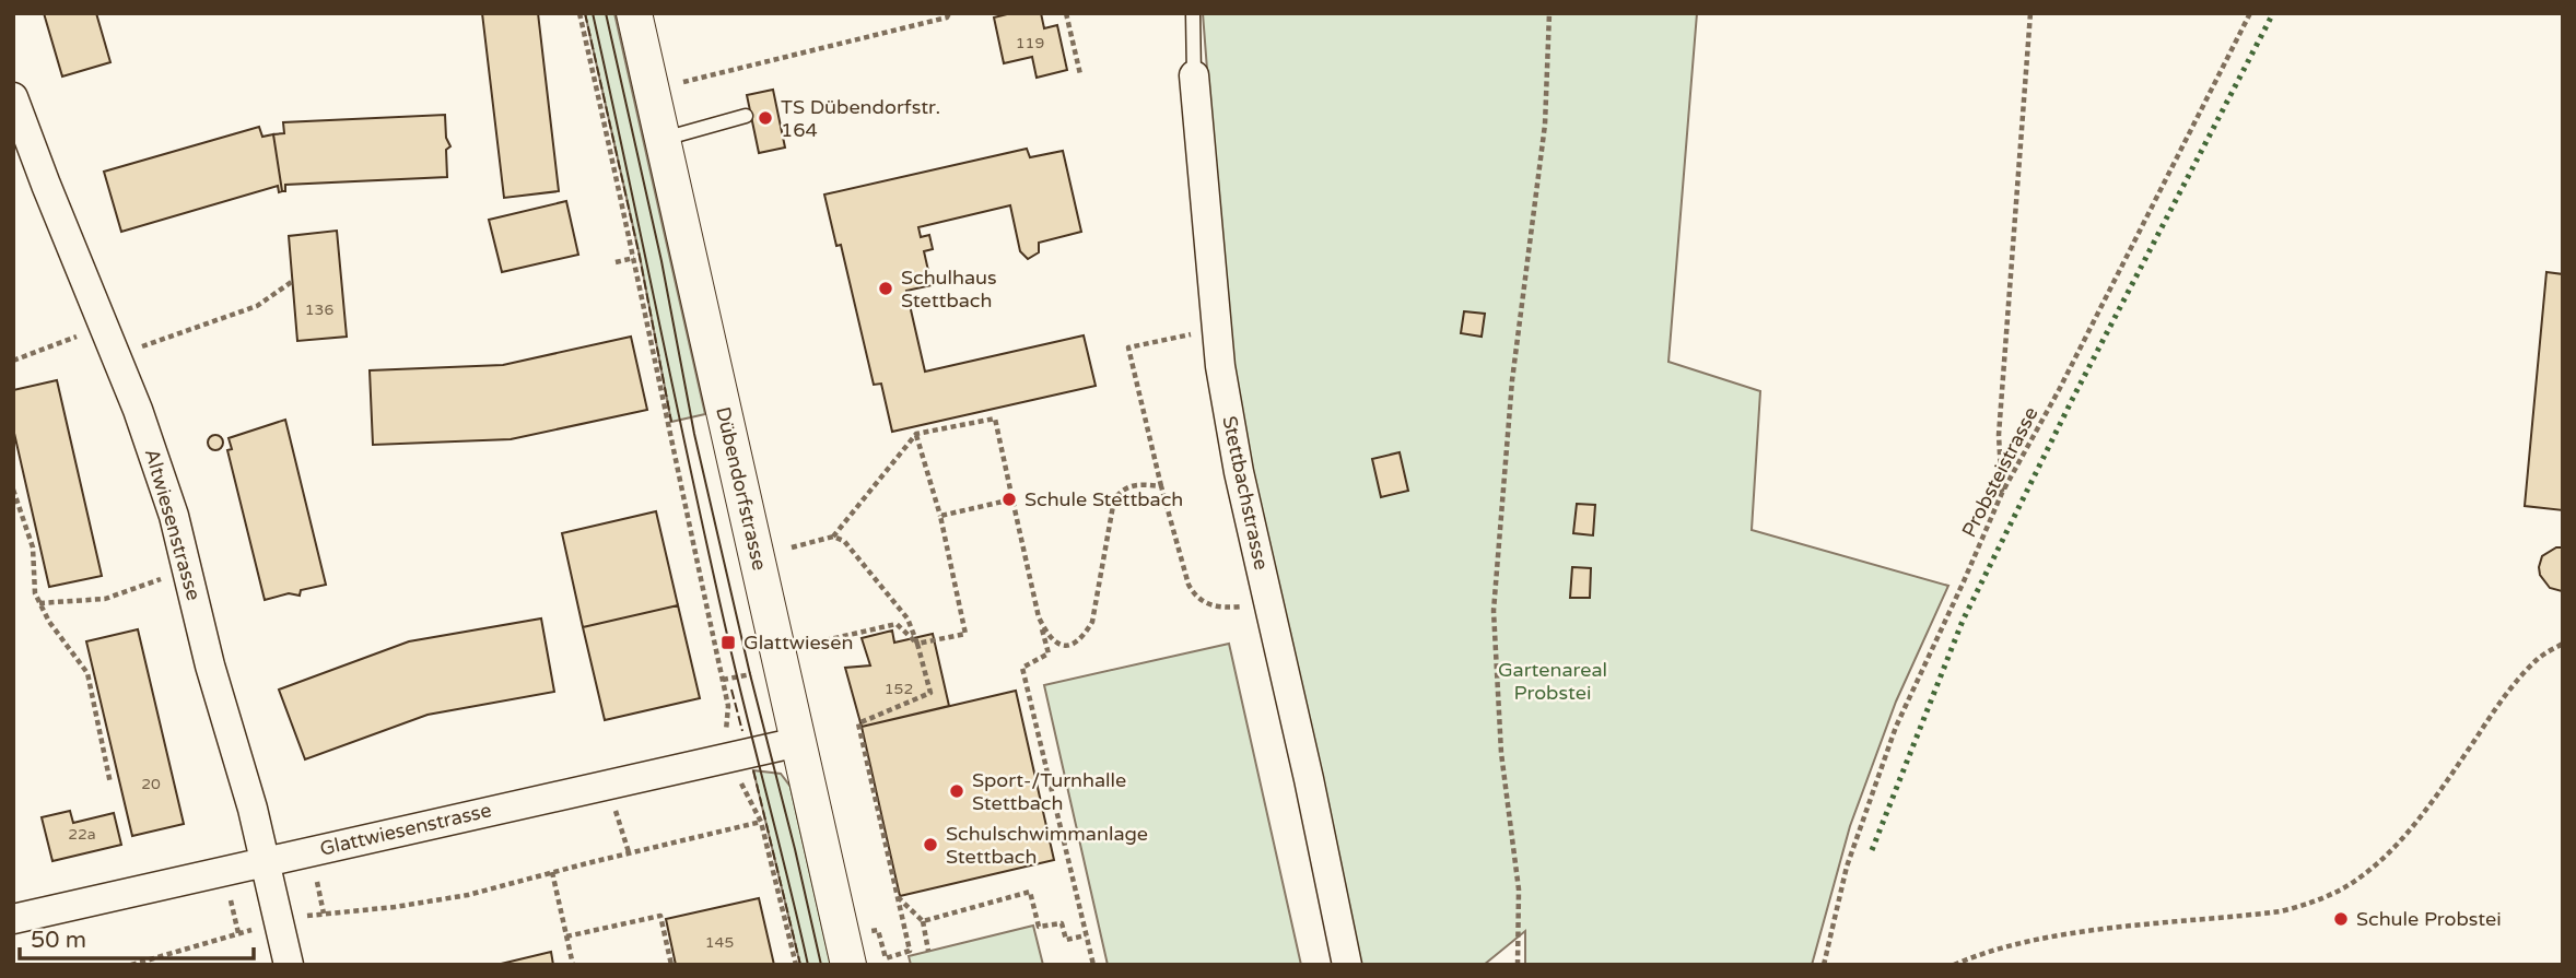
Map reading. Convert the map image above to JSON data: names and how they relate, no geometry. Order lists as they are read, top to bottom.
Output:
{
  "streets": {
    "street": [
      "Dübendorfstrasse",
      "Stettbachstrasse",
      "Altwiesenstrasse",
      "Glattwiesenstrasse"
    ],
    "path": ["Probsteistrasse"]
  },
  "crossings": [
    ["Dübendorfstrasse", "Glattwiesenstrasse"],
    ["Altwiesenstrasse", "Glattwiesenstrasse"]
  ],
  "parks": ["Gartenareal Probstei"],
  "places": {
    "other": [
      "TS Dübendorfstr. 164",
      "Schulhaus Stettbach",
      "Schule Stettbach",
      "Sport-/Turnhalle Stettbach",
      "Schulschwimmanlage Stettbach",
      "Schule Probstei"
    ],
    "transit": ["Glattwiesen"]
  },
  "house_numbers": [
    "119",
    "136",
    "152",
    "20",
    "22a",
    "145"
  ],
  "scale_bar": "50 m"
}
